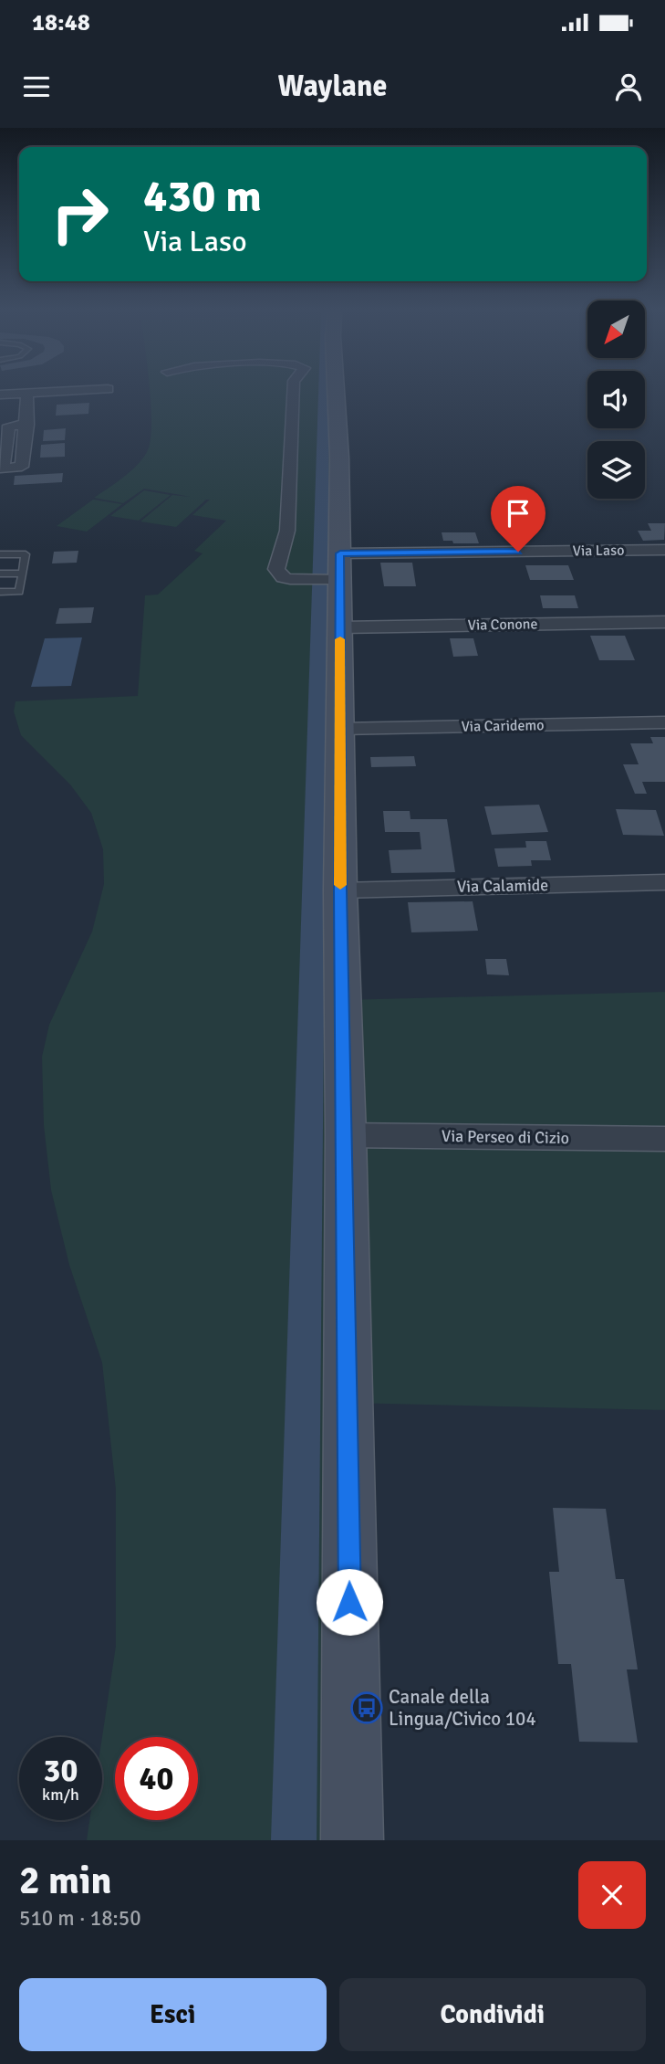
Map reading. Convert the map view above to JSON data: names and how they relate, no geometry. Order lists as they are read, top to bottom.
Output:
{
  "streets": {
    "street": [
      "Via Laso",
      "Via Conone",
      "Via Caridemo",
      "Via Calamide",
      "Via Perseo di Cizio"
    ]
  },
  "places": {
    "bus stop": ["Canale della Lingua/Civico 104"]
  },
  "north": "bottom left",
  "page": {
    "status": "18:48",
    "header": "Waylane",
    "turn": ["430 m", "Via Laso"],
    "speed": "30 km/h",
    "limit": "40",
    "heading": ["2 min", "510 m · 18:50"],
    "buttons": ["Esci", "Condividi"]
  }
}
